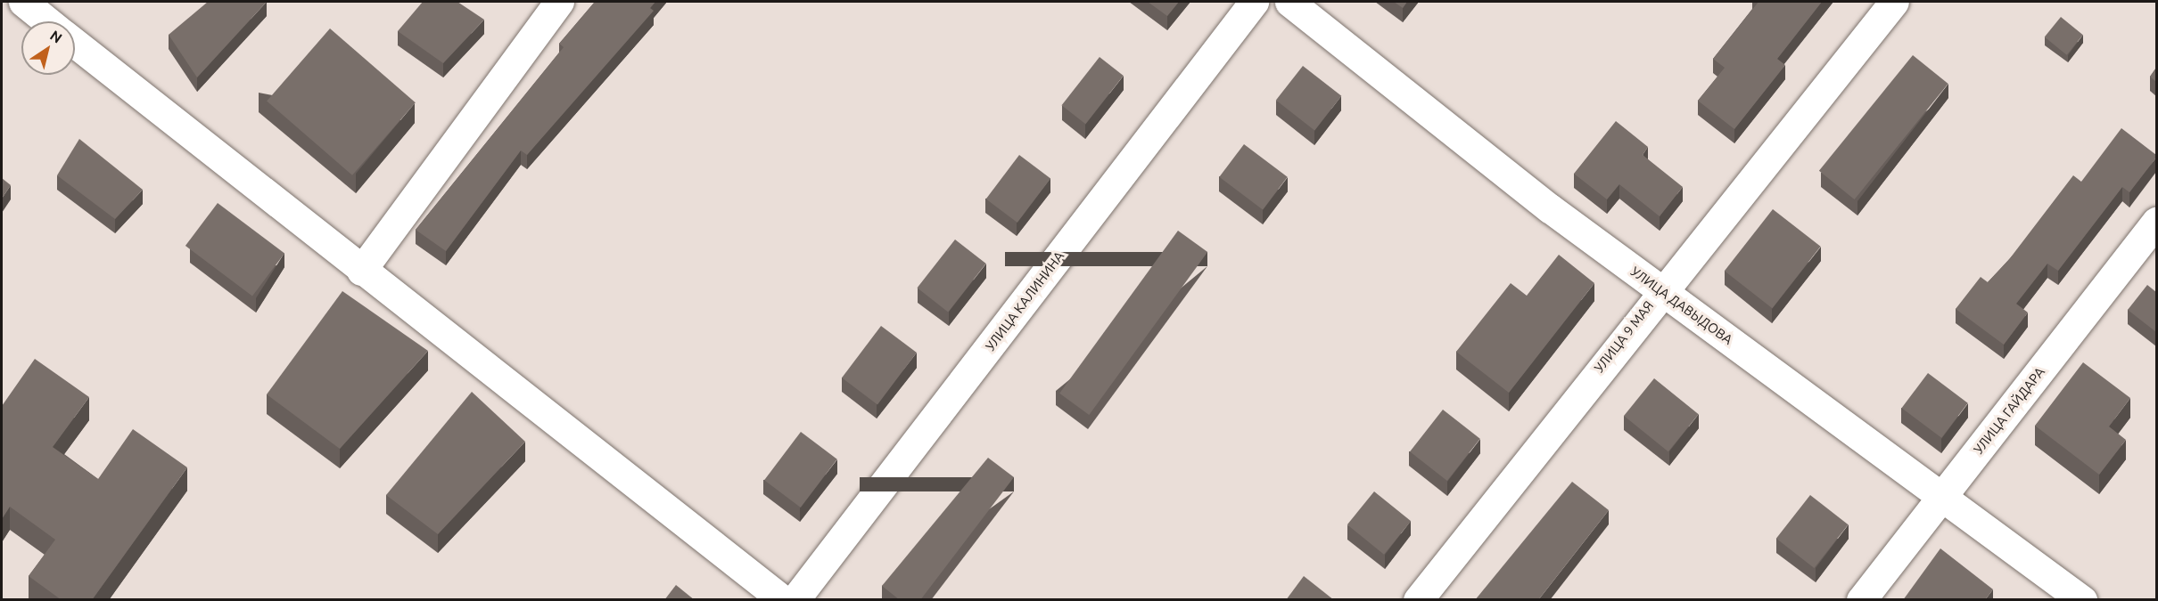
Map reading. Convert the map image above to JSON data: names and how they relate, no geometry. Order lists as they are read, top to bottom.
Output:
{
  "streets": {
    "street": [
      "УЛИЦА КАЛИНИНА",
      "УЛИЦА ДАВЫДОВА",
      "УЛИЦА 9 МАЯ",
      "УЛИЦА ГАЙДАРА"
    ]
  },
  "crossings": [
    ["УЛИЦА ДАВЫДОВА", "УЛИЦА 9 МАЯ"],
    ["УЛИЦА ДАВЫДОВА", "УЛИЦА ГАЙДАРА"]
  ],
  "north": "top right"
}
